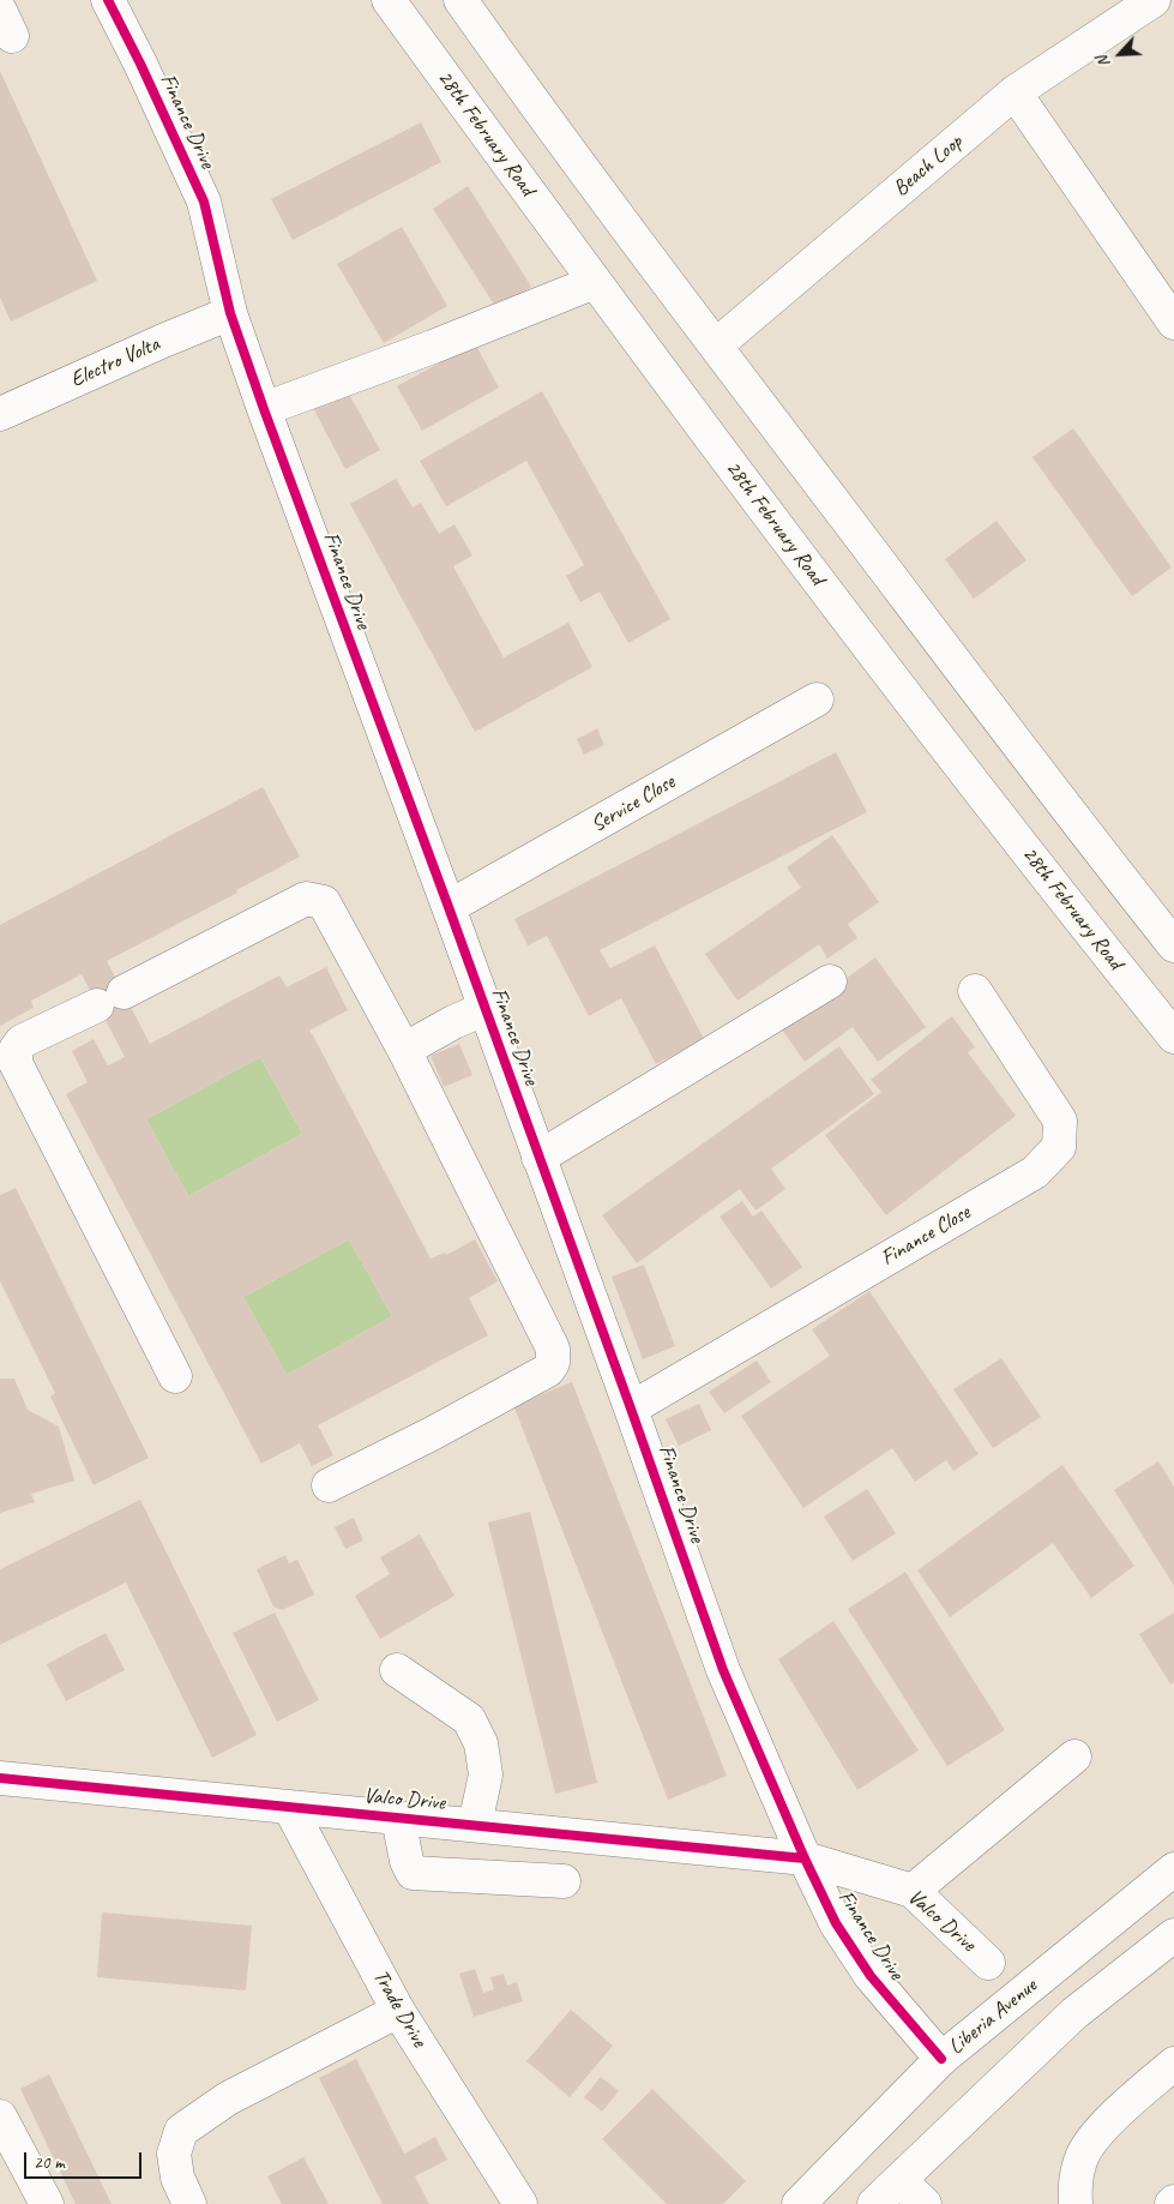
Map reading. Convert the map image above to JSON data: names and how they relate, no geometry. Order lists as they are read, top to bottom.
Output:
{
  "streets": {
    "street": [
      "Finance Drive",
      "28th February Road",
      "Beach Loop",
      "Electro Volta",
      "Service Close",
      "Finance Close",
      "Valco Drive",
      "Trade Drive",
      "Liberia Avenue"
    ]
  },
  "crossings": [
    ["Finance Drive", "Electro Volta"],
    ["Finance Drive", "Service Close"],
    ["Finance Drive", "Finance Close"],
    ["Finance Drive", "Valco Drive"],
    ["Finance Drive", "Liberia Avenue"],
    ["Valco Drive", "Trade Drive"]
  ],
  "scale_bar": "20 m",
  "north": "bottom left"
}
